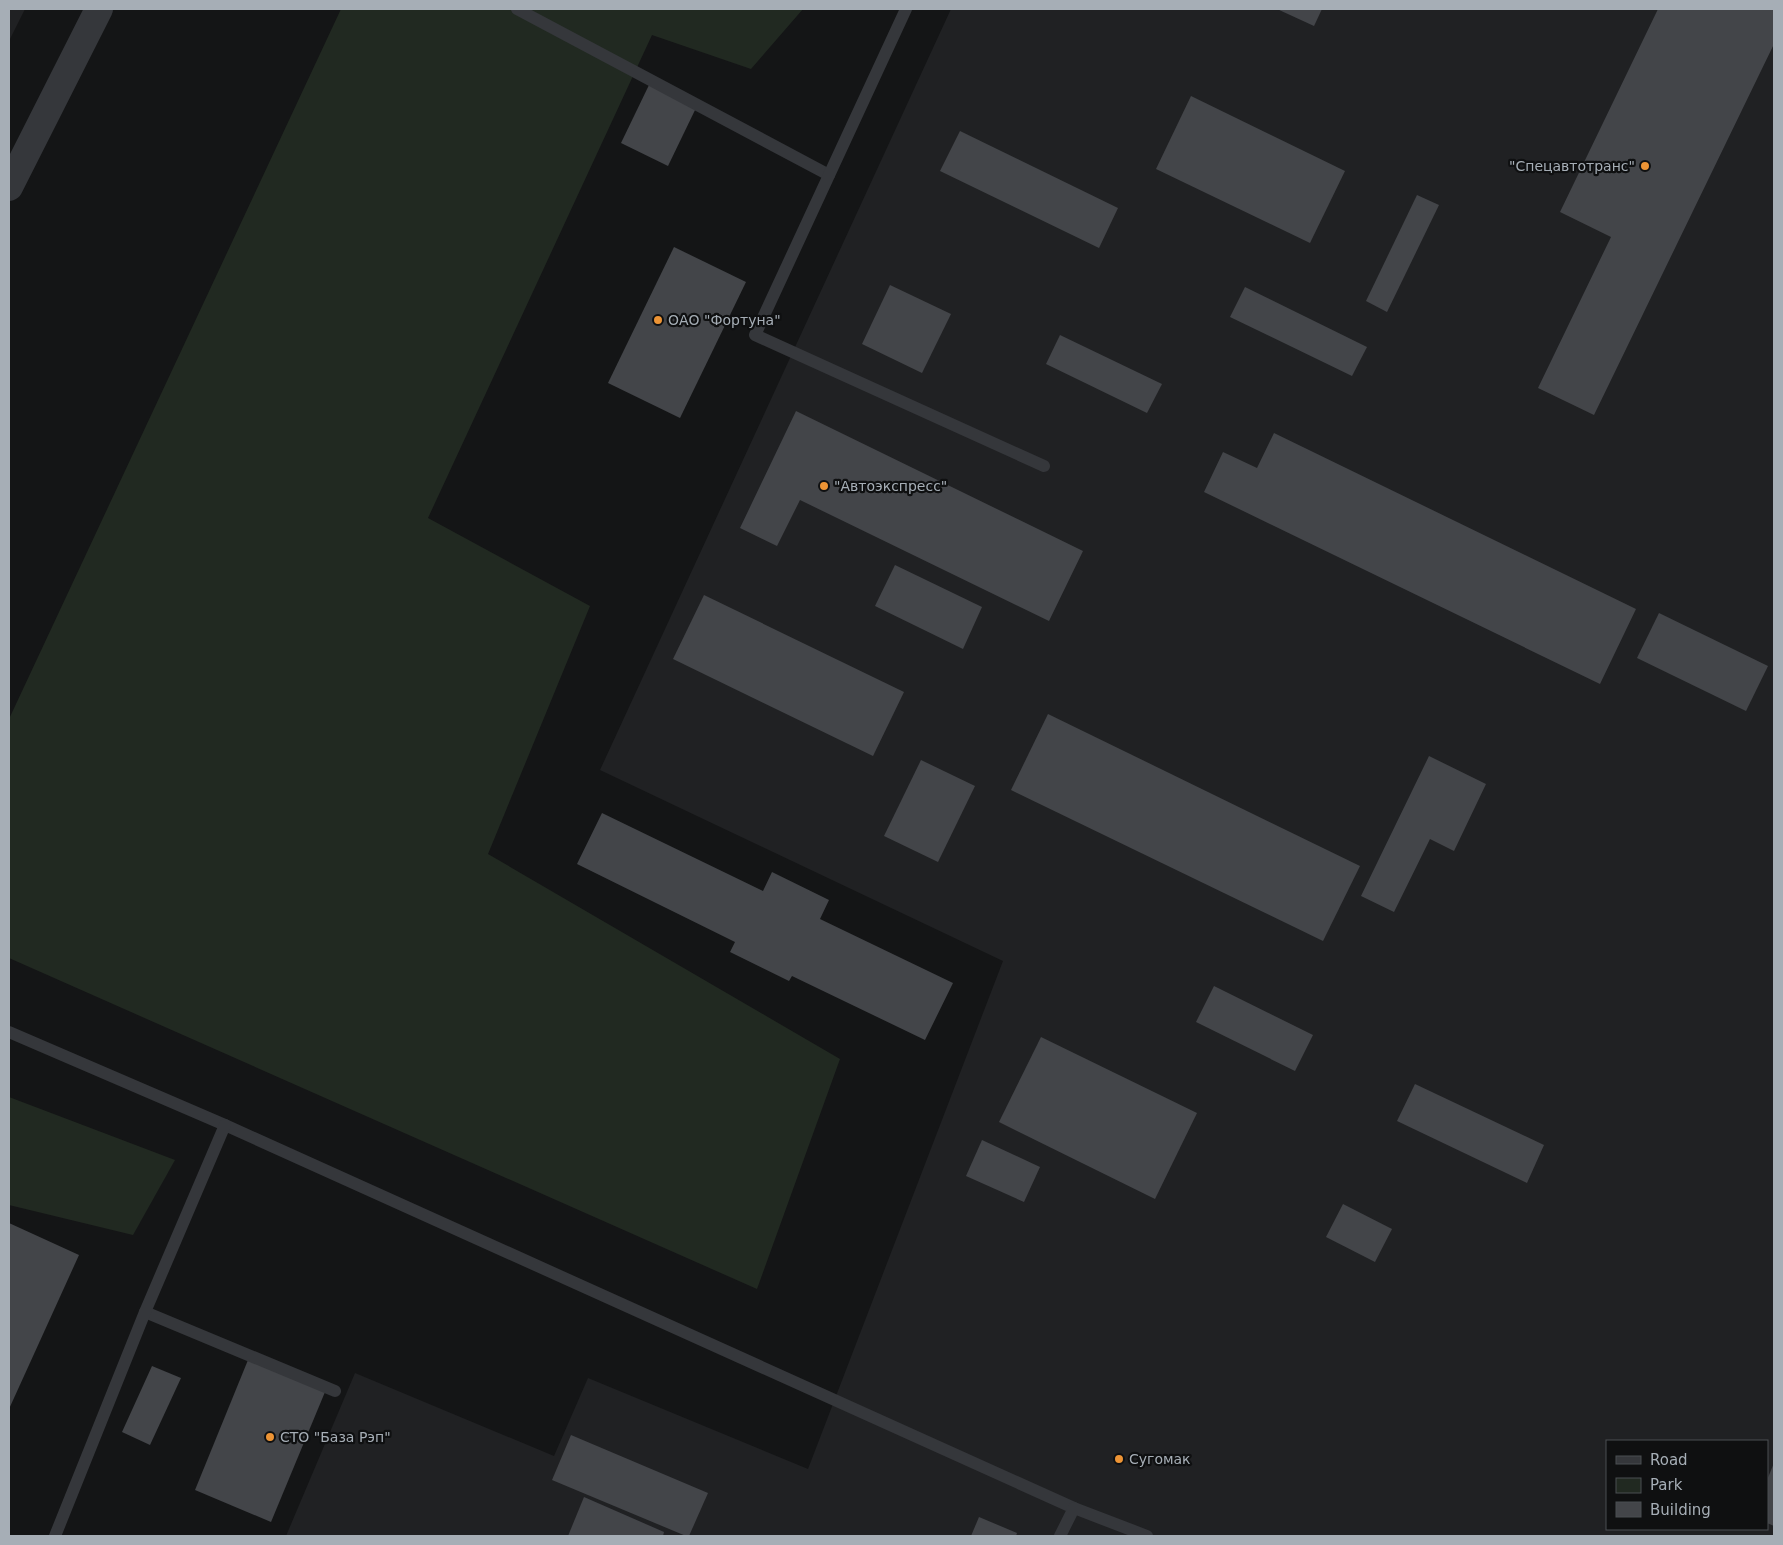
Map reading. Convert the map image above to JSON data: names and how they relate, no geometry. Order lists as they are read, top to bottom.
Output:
{
  "places": [
    "\"Спецавтотранс\"",
    "ОАО \"Фортуна\"",
    "\"Автоэкспресс\"",
    "СТО \"База Рэп\"",
    "Сугомак"
  ],
  "legend": ["Road", "Park", "Building"]
}
